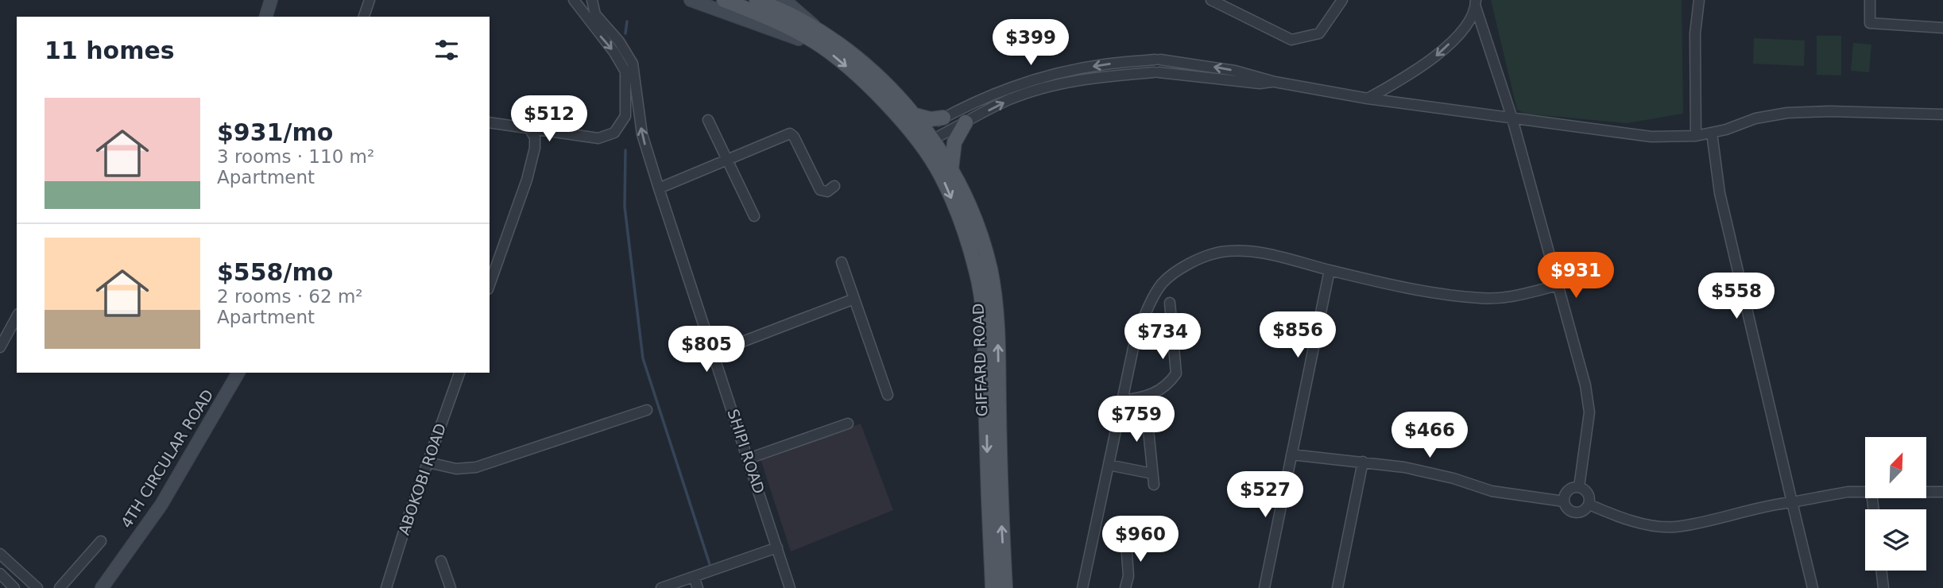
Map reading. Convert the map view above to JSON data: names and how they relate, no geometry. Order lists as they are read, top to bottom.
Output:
{
  "streets": {
    "main road": ["GIFFARD ROAD"],
    "street": ["SHIPI ROAD", "4TH CIRCULAR ROAD", "ABOKOBI ROAD"]
  },
  "north": "top right",
  "page": {
    "heading": "11 homes",
    "price": [
      "$399",
      "$512",
      "$931",
      "$558",
      "$856",
      "$734",
      "$805",
      "$759",
      "$466",
      "$527",
      "$960"
    ],
    "list": [
      {
        "name": "$931/mo",
        "note": "3 rooms · 110 m² · Apartment"
      },
      {
        "name": "$558/mo",
        "note": "2 rooms · 62 m² · Apartment"
      }
    ]
  }
}
